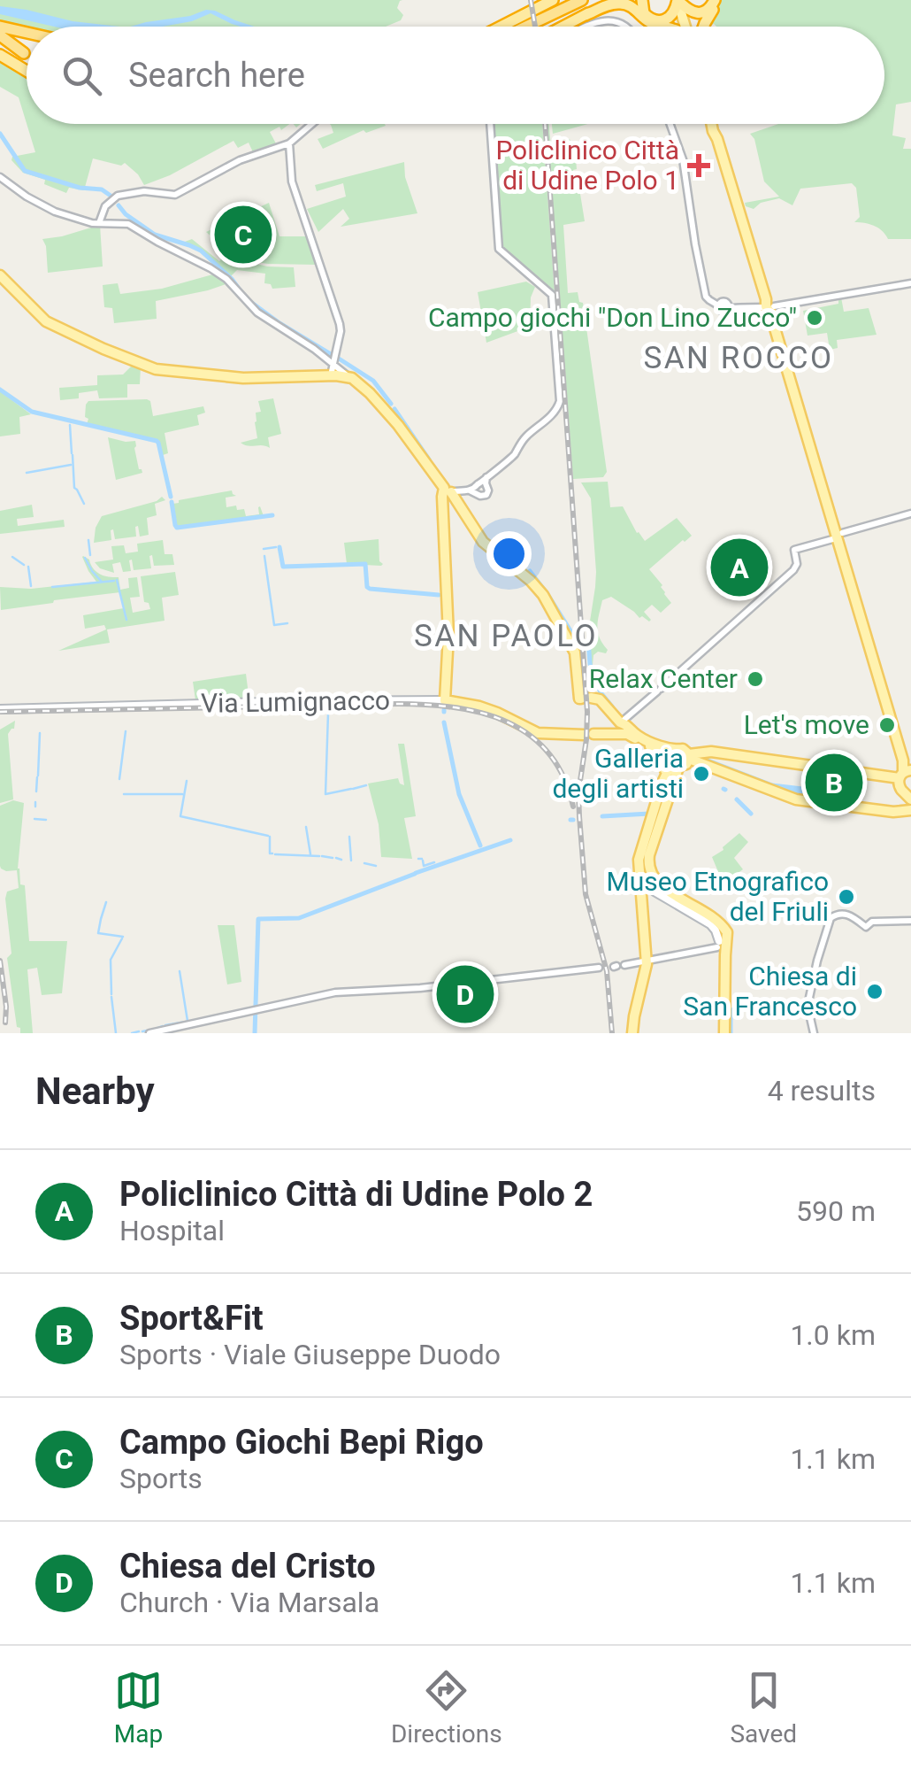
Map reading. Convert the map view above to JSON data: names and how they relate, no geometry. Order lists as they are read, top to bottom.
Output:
{
  "streets": {
    "main road": ["Via Lumignacco"]
  },
  "districts": ["SAN ROCCO", "SAN PAOLO"],
  "places": {
    "health": ["Policlinico Città di Udine Polo 1"],
    "other": [
      "Campo giochi \"Don Lino Zucco\"",
      "Relax Center",
      "Let's move",
      "Galleria degli artisti",
      "Museo Etnografico del Friuli",
      "Chiesa di San Francesco"
    ]
  },
  "page": {
    "search": "Search here",
    "pins": [
      "C",
      "A",
      "B",
      "D"
    ],
    "heading": ["Nearby", "4 results"],
    "list": [
      {
        "mark": "A",
        "name": "Policlinico Città di Udine Polo 2",
        "note": "Hospital",
        "value": "590 m"
      },
      {
        "mark": "B",
        "name": "Sport&Fit",
        "note": "Sports · Viale Giuseppe Duodo",
        "value": "1.0 km"
      },
      {
        "mark": "C",
        "name": "Campo Giochi Bepi Rigo",
        "note": "Sports",
        "value": "1.1 km"
      },
      {
        "mark": "D",
        "name": "Chiesa del Cristo",
        "note": "Church · Via Marsala",
        "value": "1.1 km"
      }
    ],
    "nav": ["Map", "Directions", "Saved"]
  }
}
